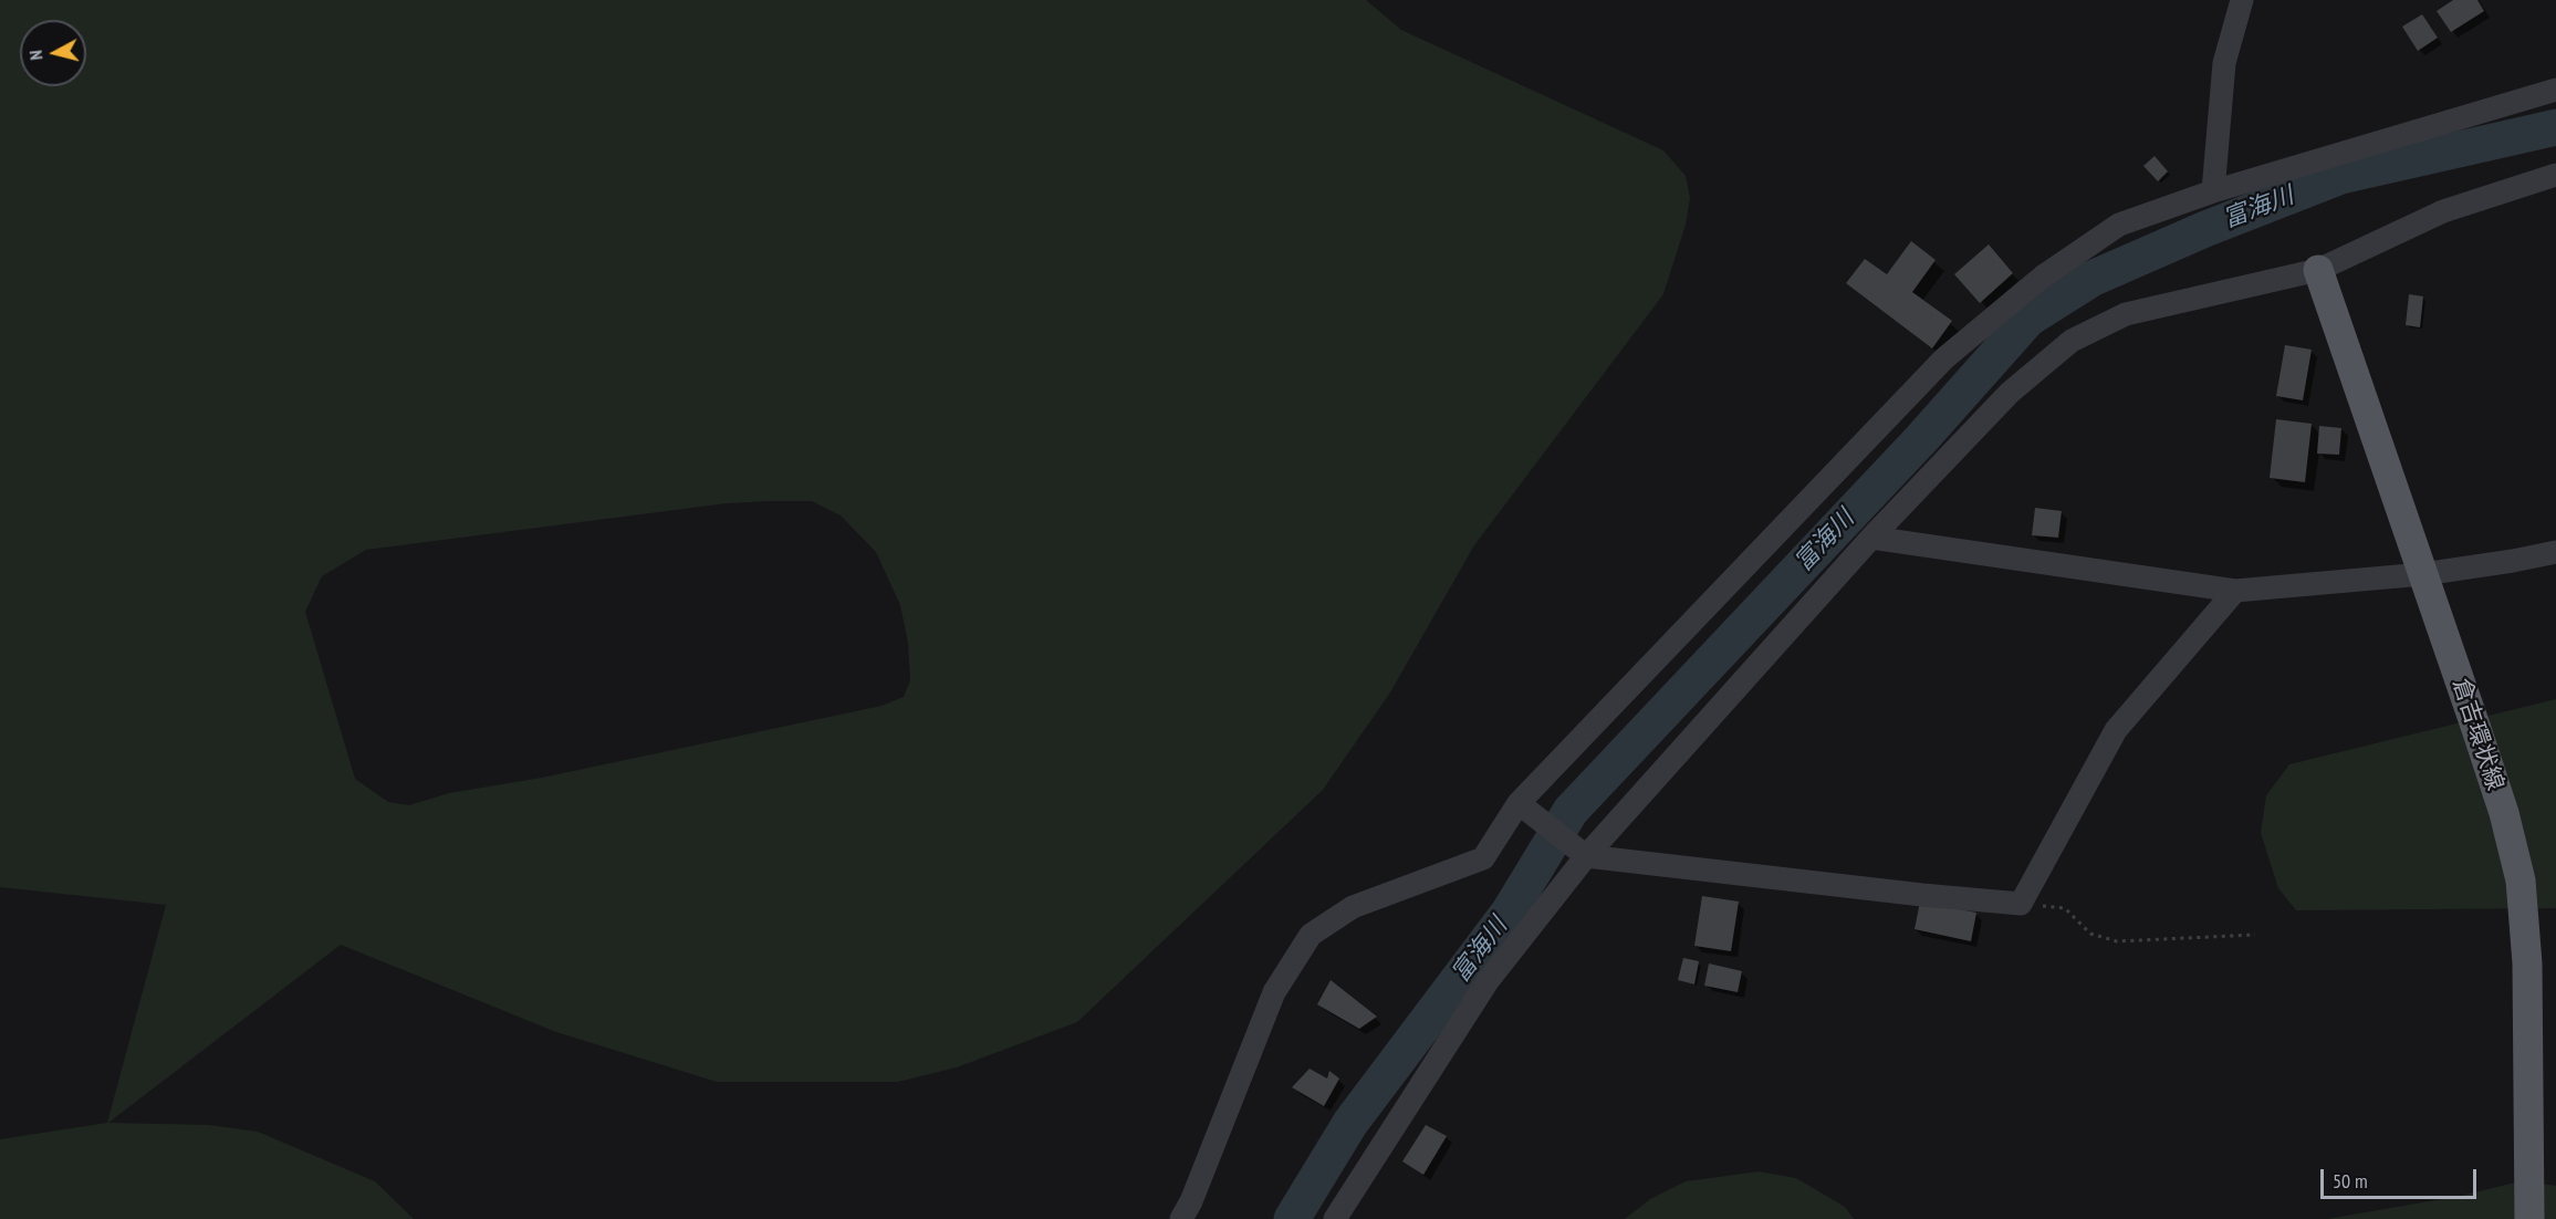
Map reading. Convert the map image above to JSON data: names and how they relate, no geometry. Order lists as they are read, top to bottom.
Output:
{
  "streets": {
    "main road": ["倉吉環状線"]
  },
  "water": ["富海川"],
  "scale_bar": "50 m",
  "north": "left"
}
